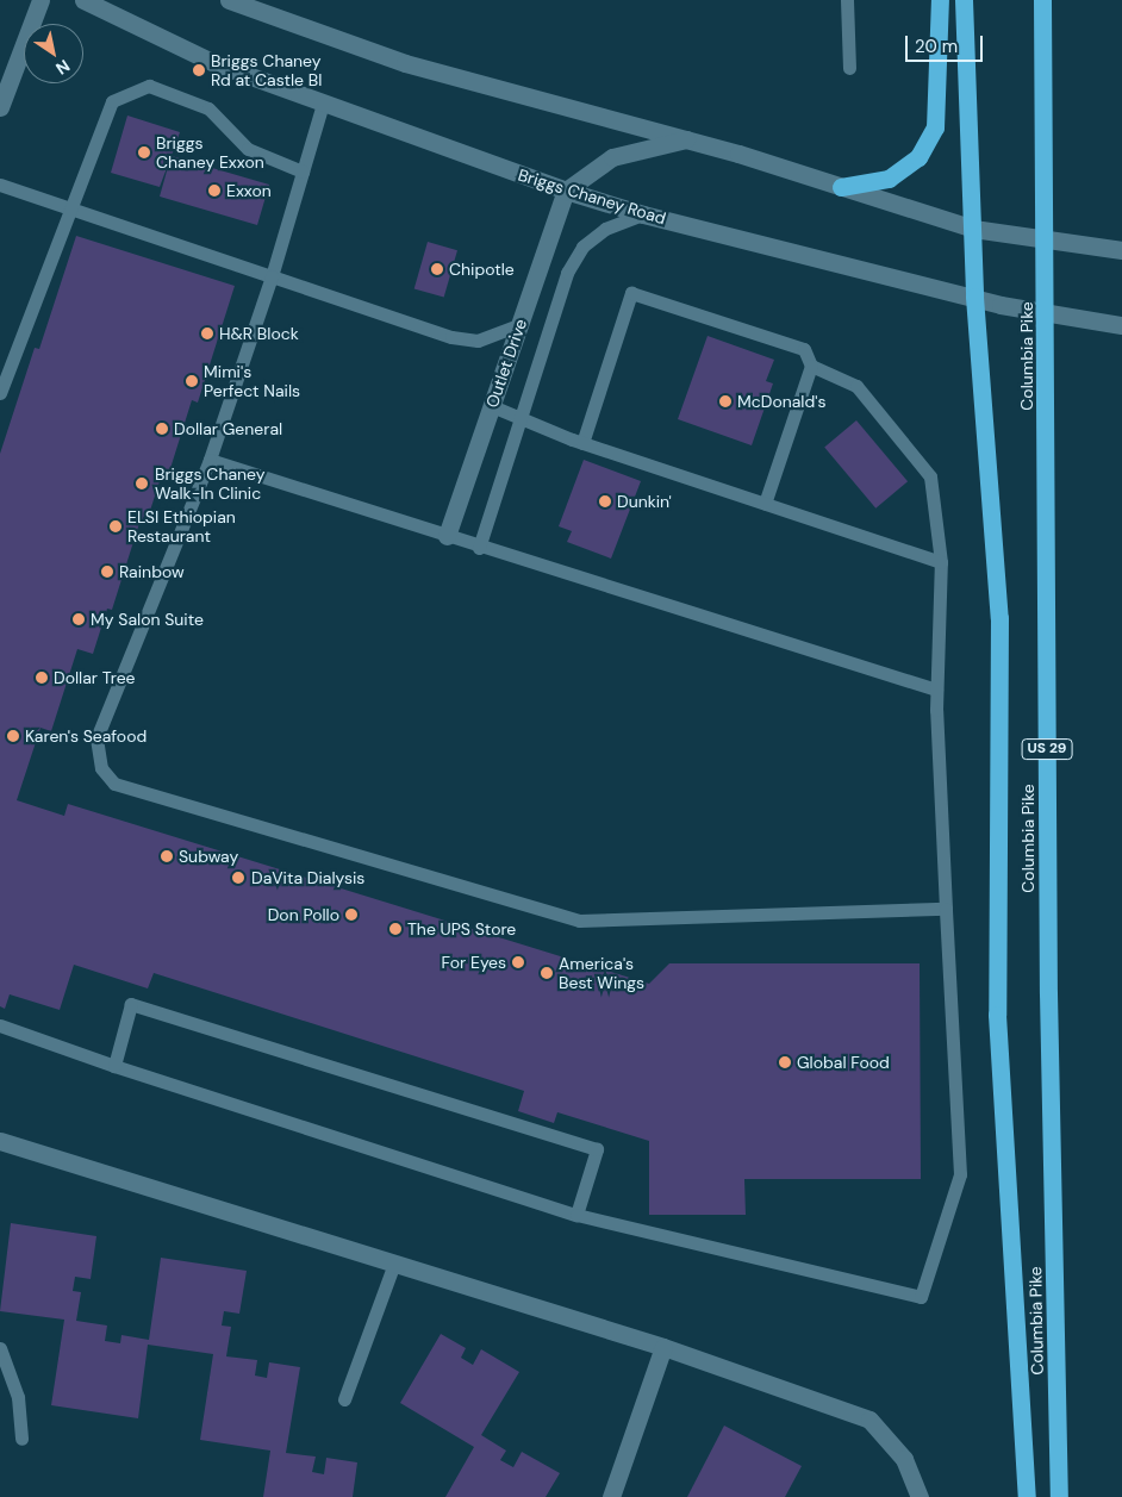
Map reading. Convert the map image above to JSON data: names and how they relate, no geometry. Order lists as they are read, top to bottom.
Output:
{
  "streets": {
    "highway": ["Columbia Pike", "US 29"],
    "main road": ["Briggs Chaney Road", "Outlet Drive"]
  },
  "crossings": [
    ["Briggs Chaney Road", "Outlet Drive"]
  ],
  "places": [
    "Briggs Chaney Rd at Castle Bl",
    "Briggs Chaney Exxon",
    "Exxon",
    "Chipotle",
    "H&R Block",
    "Mimi's Perfect Nails",
    "McDonald's",
    "Dollar General",
    "Briggs Chaney Walk-In Clinic",
    "Dunkin'",
    "ELSI Ethiopian Restaurant",
    "Rainbow",
    "My Salon Suite",
    "Dollar Tree",
    "Karen's Seafood",
    "Subway",
    "DaVita Dialysis",
    "Don Pollo",
    "The UPS Store",
    "For Eyes",
    "America's Best Wings",
    "Global Food"
  ],
  "scale_bar": "20 m",
  "north": "bottom right"
}
